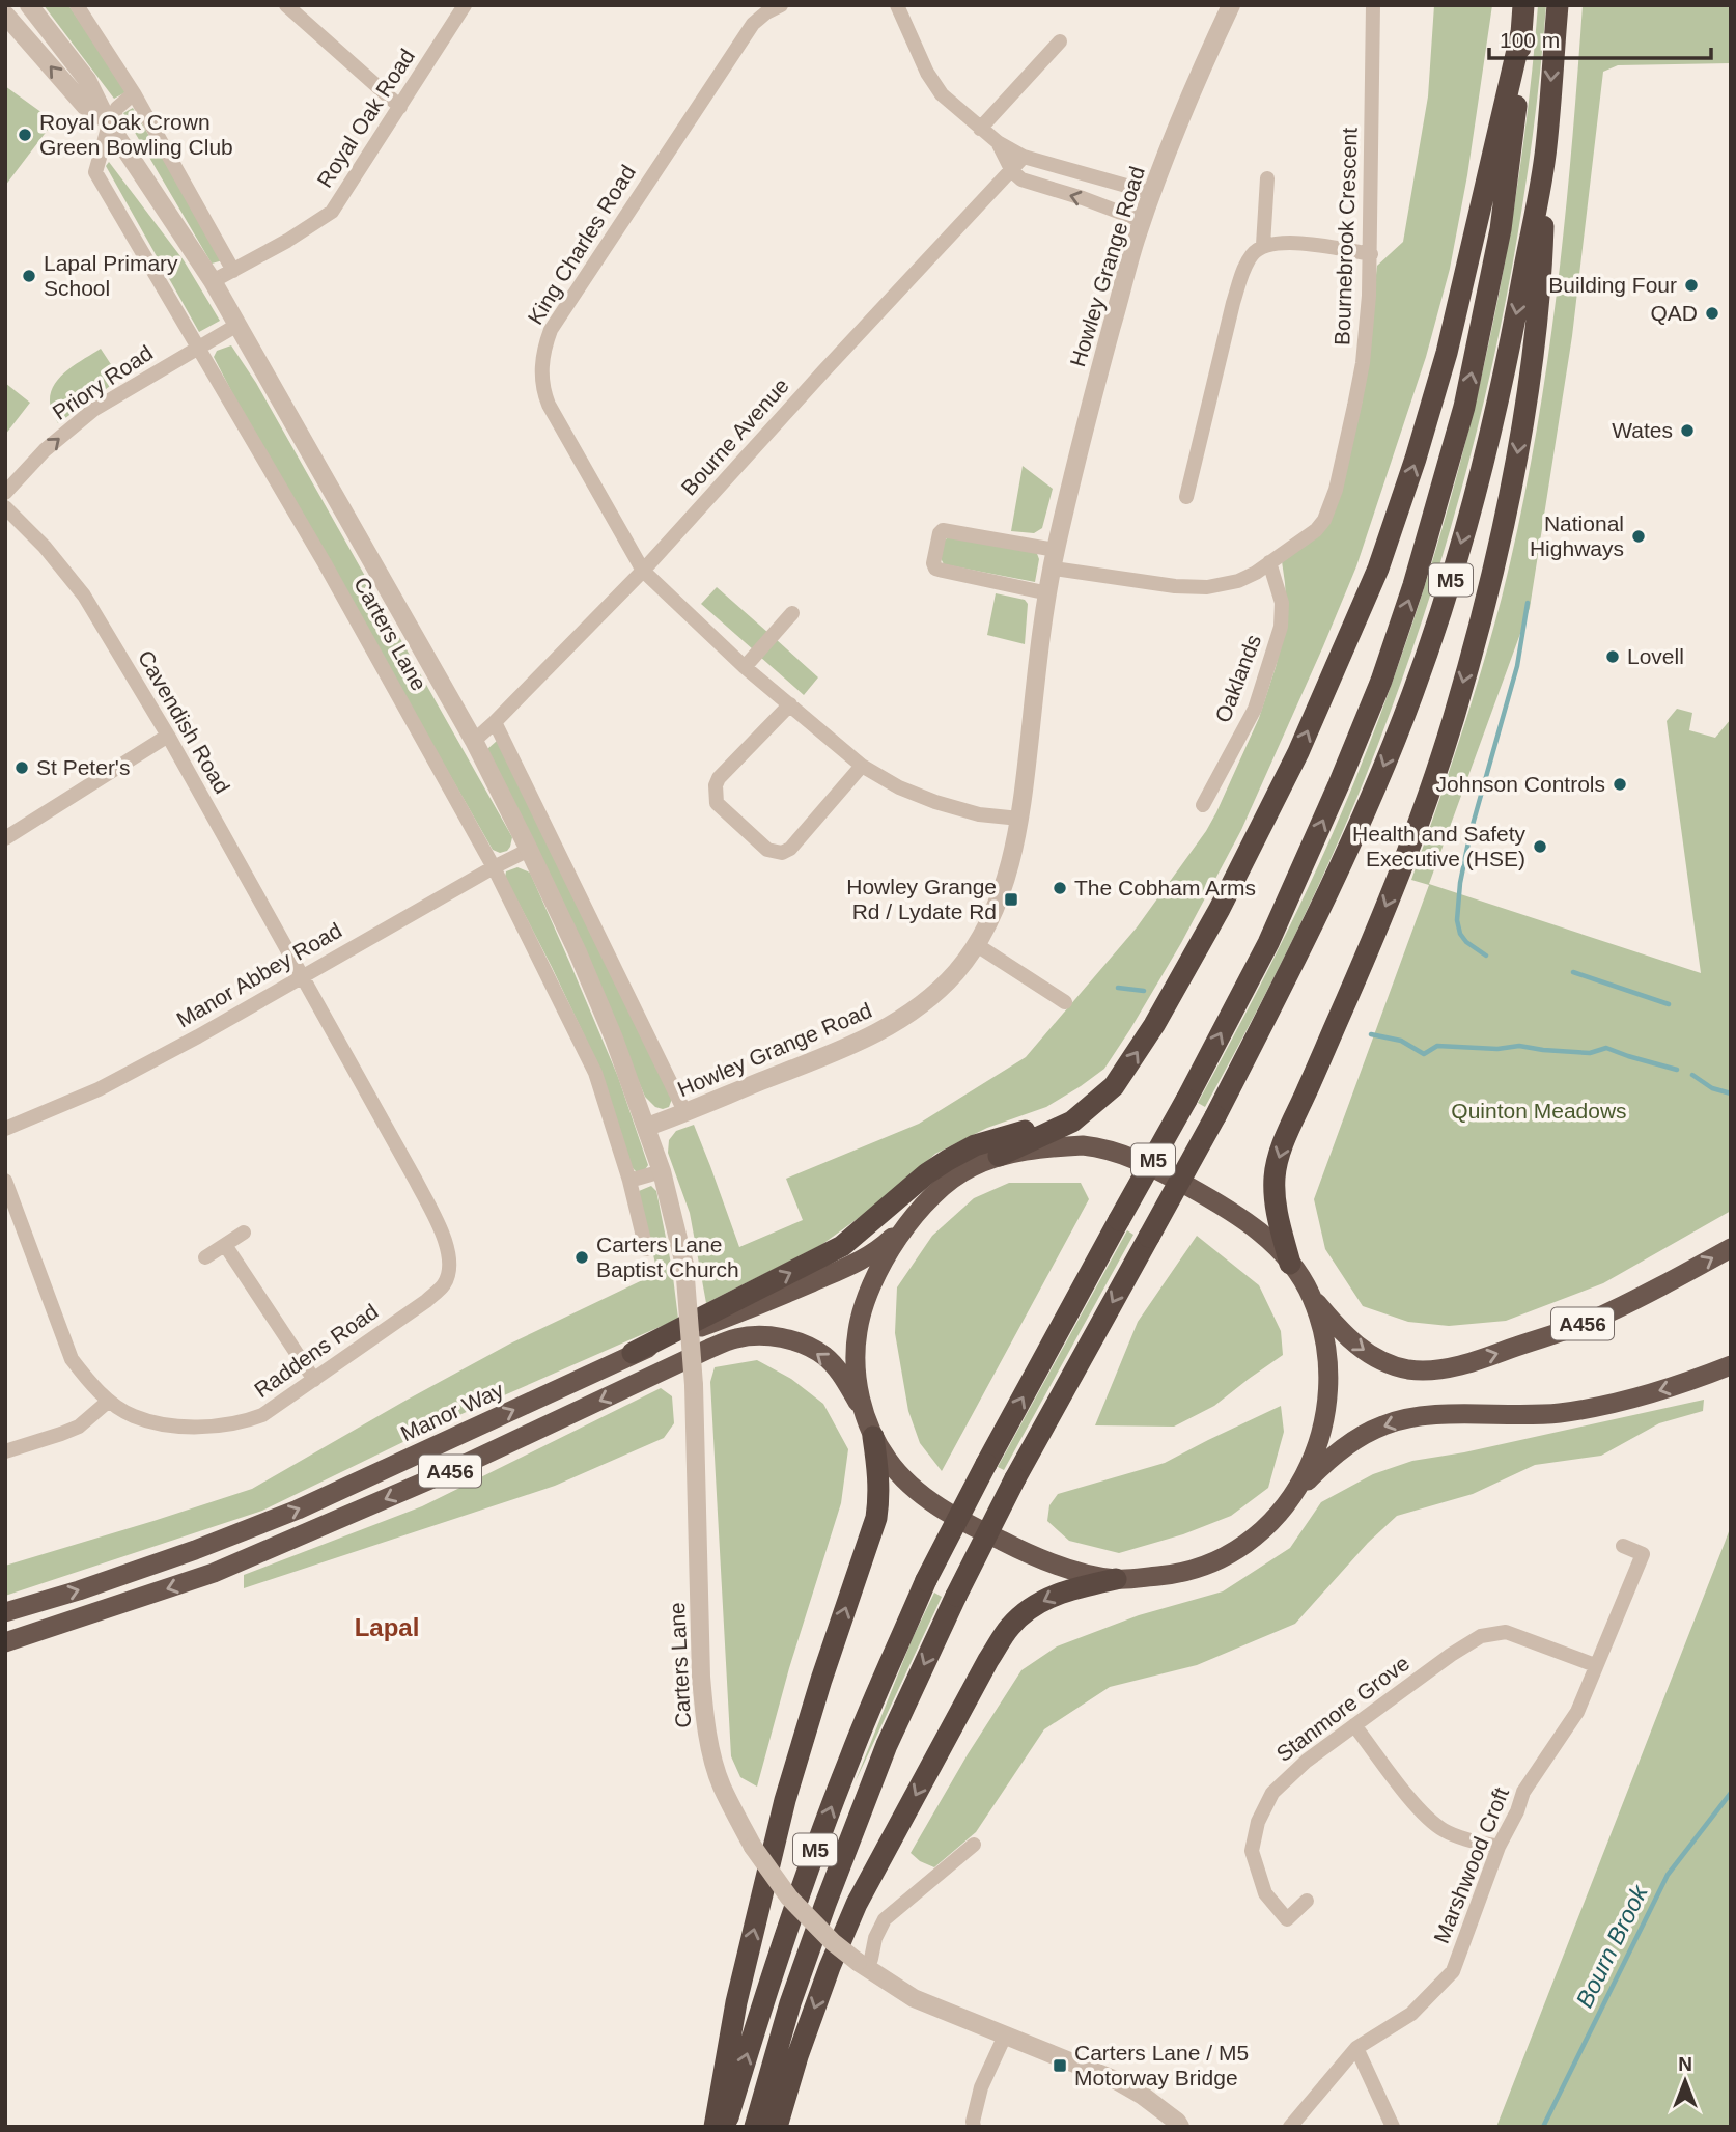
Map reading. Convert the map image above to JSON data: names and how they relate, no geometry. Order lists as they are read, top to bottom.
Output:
{
  "streets": {
    "highway": ["M5", "A456", "Manor Way"],
    "street": [
      "Royal Oak Road",
      "Bournebrook Crescent",
      "King Charles Road",
      "Howley Grange Road",
      "Priory Road",
      "Bourne Avenue",
      "Carters Lane",
      "Oaklands",
      "Cavendish Road",
      "Manor Abbey Road",
      "Raddens Road",
      "Stanmore Grove",
      "Marshwood Croft"
    ]
  },
  "crossings": [
    ["Royal Oak Road", "Carters Lane"],
    ["Bournebrook Crescent", "Howley Grange Road"],
    ["Bournebrook Crescent", "Oaklands"],
    ["King Charles Road", "Howley Grange Road"],
    ["King Charles Road", "Bourne Avenue"],
    ["Howley Grange Road", "Carters Lane"],
    ["Priory Road", "Carters Lane"],
    ["Bourne Avenue", "Carters Lane"],
    ["Carters Lane", "Manor Abbey Road"],
    ["Cavendish Road", "Manor Abbey Road"],
    ["Cavendish Road", "Raddens Road"],
    ["Manor Abbey Road", "Raddens Road"],
    ["Stanmore Grove", "Marshwood Croft"]
  ],
  "one_way": ["Priory Road"],
  "districts": ["Lapal"],
  "water": ["Bourn Brook"],
  "parks": ["Quinton Meadows"],
  "places": {
    "other": [
      "Royal Oak Crown Green Bowling Club",
      "Lapal Primary School",
      "Building Four",
      "QAD",
      "Wates",
      "National Highways",
      "Lovell",
      "St Peter's",
      "Johnson Controls",
      "Health and Safety Executive (HSE)",
      "The Cobham Arms",
      "Carters Lane Baptist Church"
    ],
    "transit": ["Howley Grange Rd / Lydate Rd", "Carters Lane / M5 Motorway Bridge"]
  },
  "scale_bar": "100 m",
  "north": "top"
}
